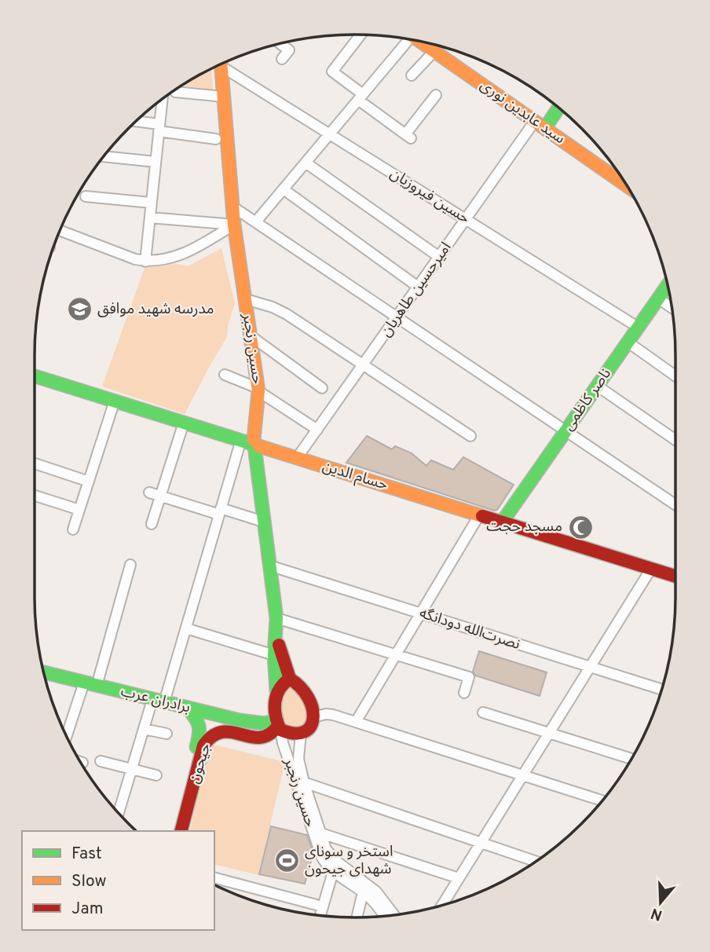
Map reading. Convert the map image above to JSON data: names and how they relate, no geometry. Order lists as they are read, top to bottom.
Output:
{
  "streets": {
    "main road": [
      "سید عابدین نوری",
      "حسین رنجبر",
      "ناصر کاظمی",
      "حسام الدین",
      "برادران عرب",
      "جیحون"
    ],
    "street": ["حسین فیروزیان", "امیرحسین طاهریان", "نصرت‌الله دودانگه"]
  },
  "crossings": [
    ["سید عابدین نوری", "امیرحسین طاهریان"],
    ["حسین فیروزیان", "امیرحسین طاهریان"],
    ["حسین فیروزیان", "ناصر کاظمی"],
    ["امیرحسین طاهریان", "حسام الدین"],
    ["حسین رنجبر", "حسام الدین"],
    ["حسین رنجبر", "نصرت‌الله دودانگه"],
    ["حسین رنجبر", "برادران عرب"],
    ["حسین رنجبر", "جیحون"],
    ["ناصر کاظمی", "حسام الدین"],
    ["برادران عرب", "جیحون"]
  ],
  "places": {
    "school or university": ["مدرسه شهید موافق"],
    "mosque": ["مسجد حجت"],
    "sports": ["استخر و سونای شهدای جیحون"]
  },
  "legend": ["Fast", "Slow", "Jam"],
  "north": "bottom"
}
